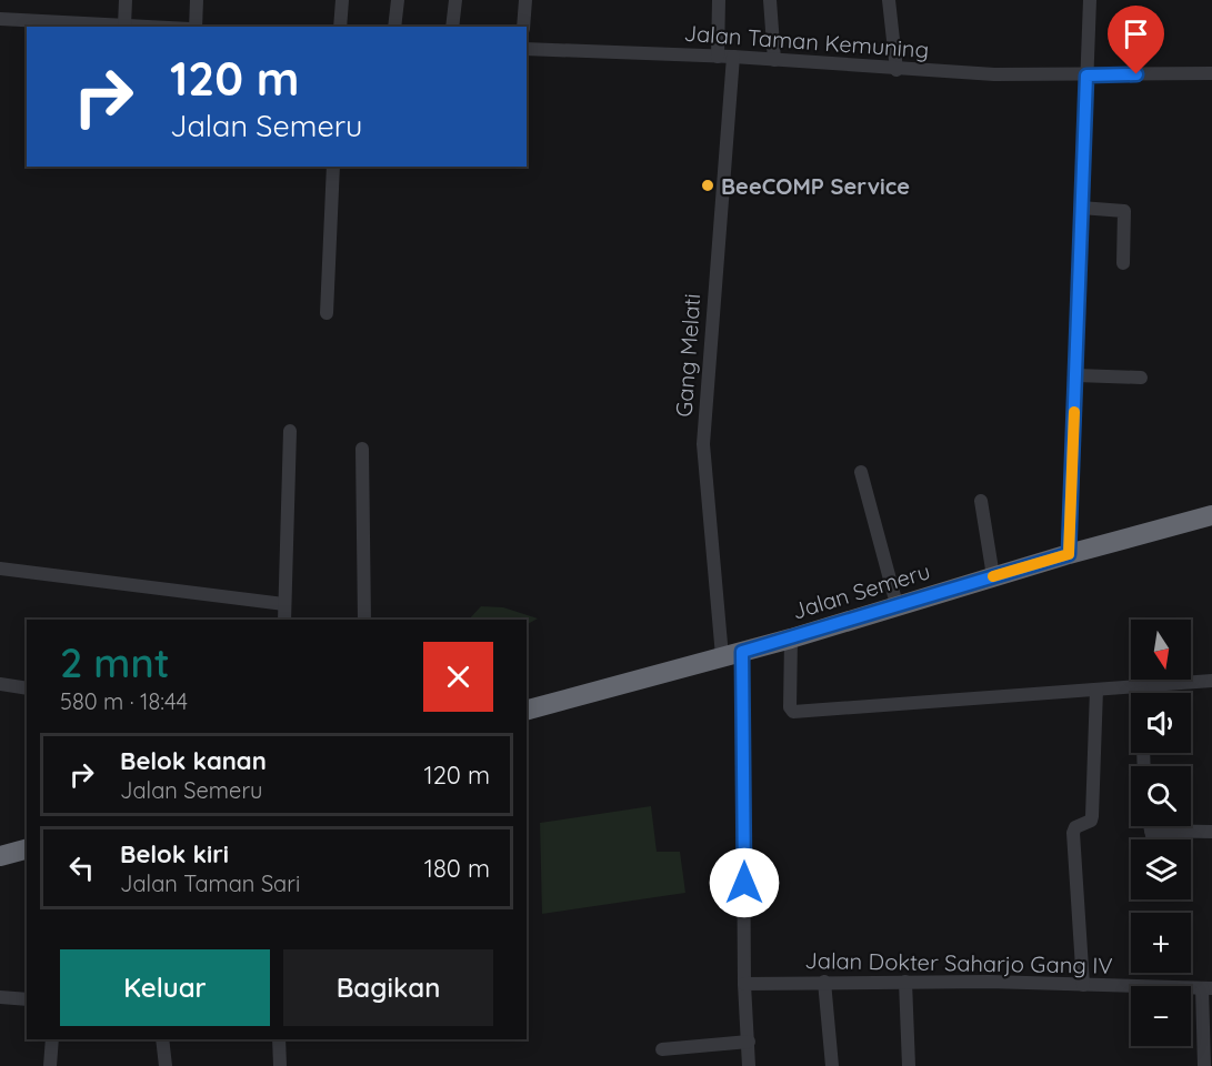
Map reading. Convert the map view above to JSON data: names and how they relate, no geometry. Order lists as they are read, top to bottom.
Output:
{
  "streets": {
    "highway": ["Jalan Semeru"],
    "street": ["Jalan Taman Kemuning", "Gang Melati", "Jalan Dokter Saharjo Gang IV"]
  },
  "crossings": [
    ["Jalan Taman Kemuning", "Gang Melati"],
    ["Gang Melati", "Jalan Semeru"],
    ["Gang Melati", "Jalan Dokter Saharjo Gang IV"]
  ],
  "places": ["BeeCOMP Service"],
  "north": "bottom",
  "page": {
    "turn": ["120 m", "Jalan Semeru"],
    "map_buttons": ["+", "−"],
    "heading": ["2 mnt", "580 m · 18:44"],
    "list": [
      {
        "name": "Belok kanan",
        "note": "Jalan Semeru",
        "value": "120 m"
      },
      {
        "name": "Belok kiri",
        "note": "Jalan Taman Sari",
        "value": "180 m"
      }
    ],
    "buttons": ["Keluar", "Bagikan"]
  }
}
